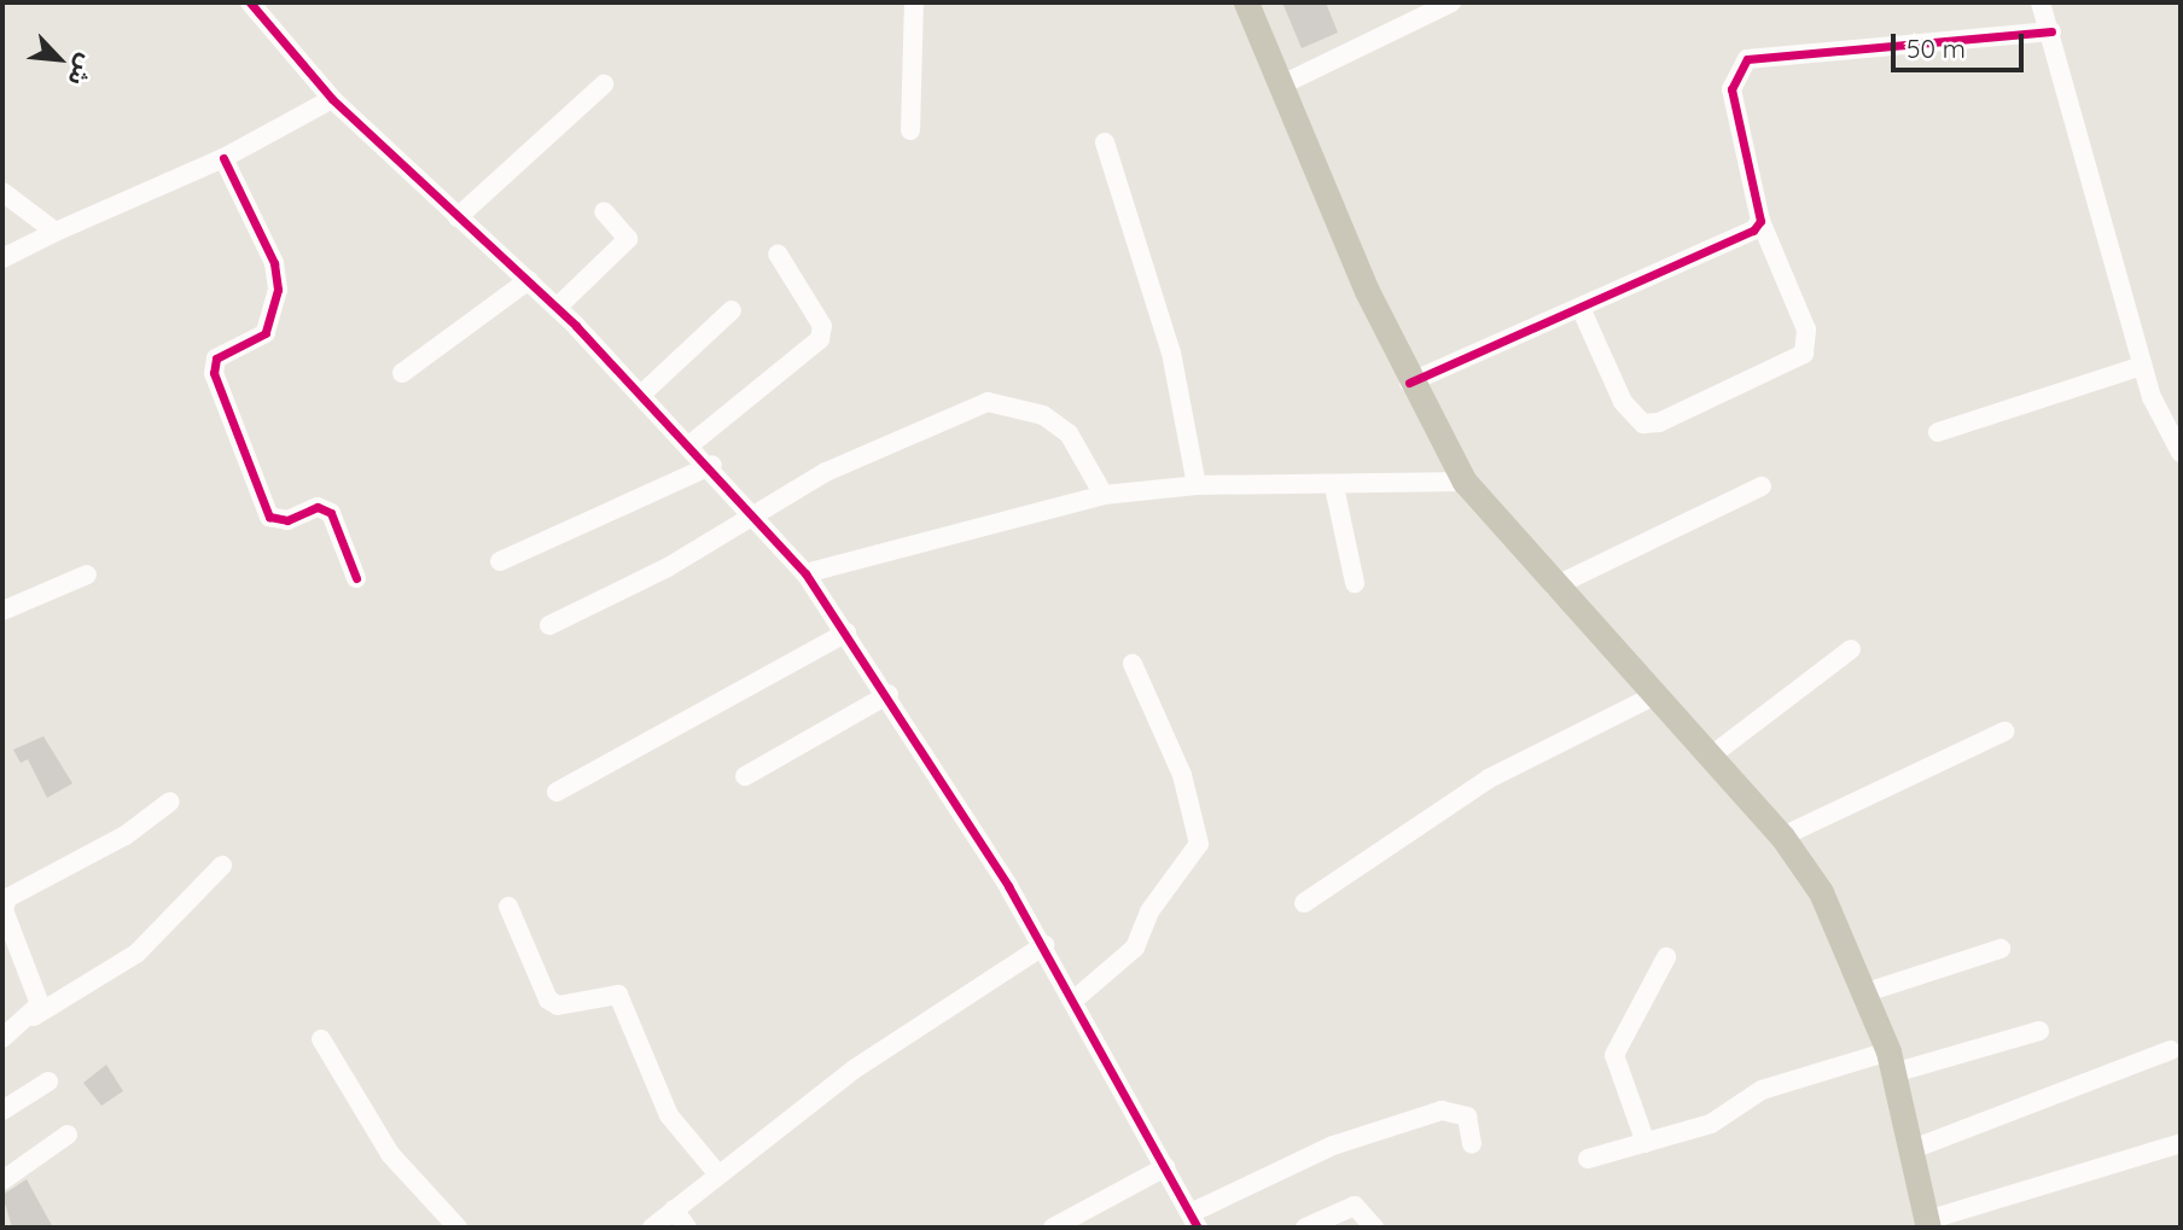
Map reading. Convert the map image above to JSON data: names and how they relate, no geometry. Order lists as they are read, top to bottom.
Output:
{
  "scale_bar": "50 m",
  "north": "bottom right"
}
